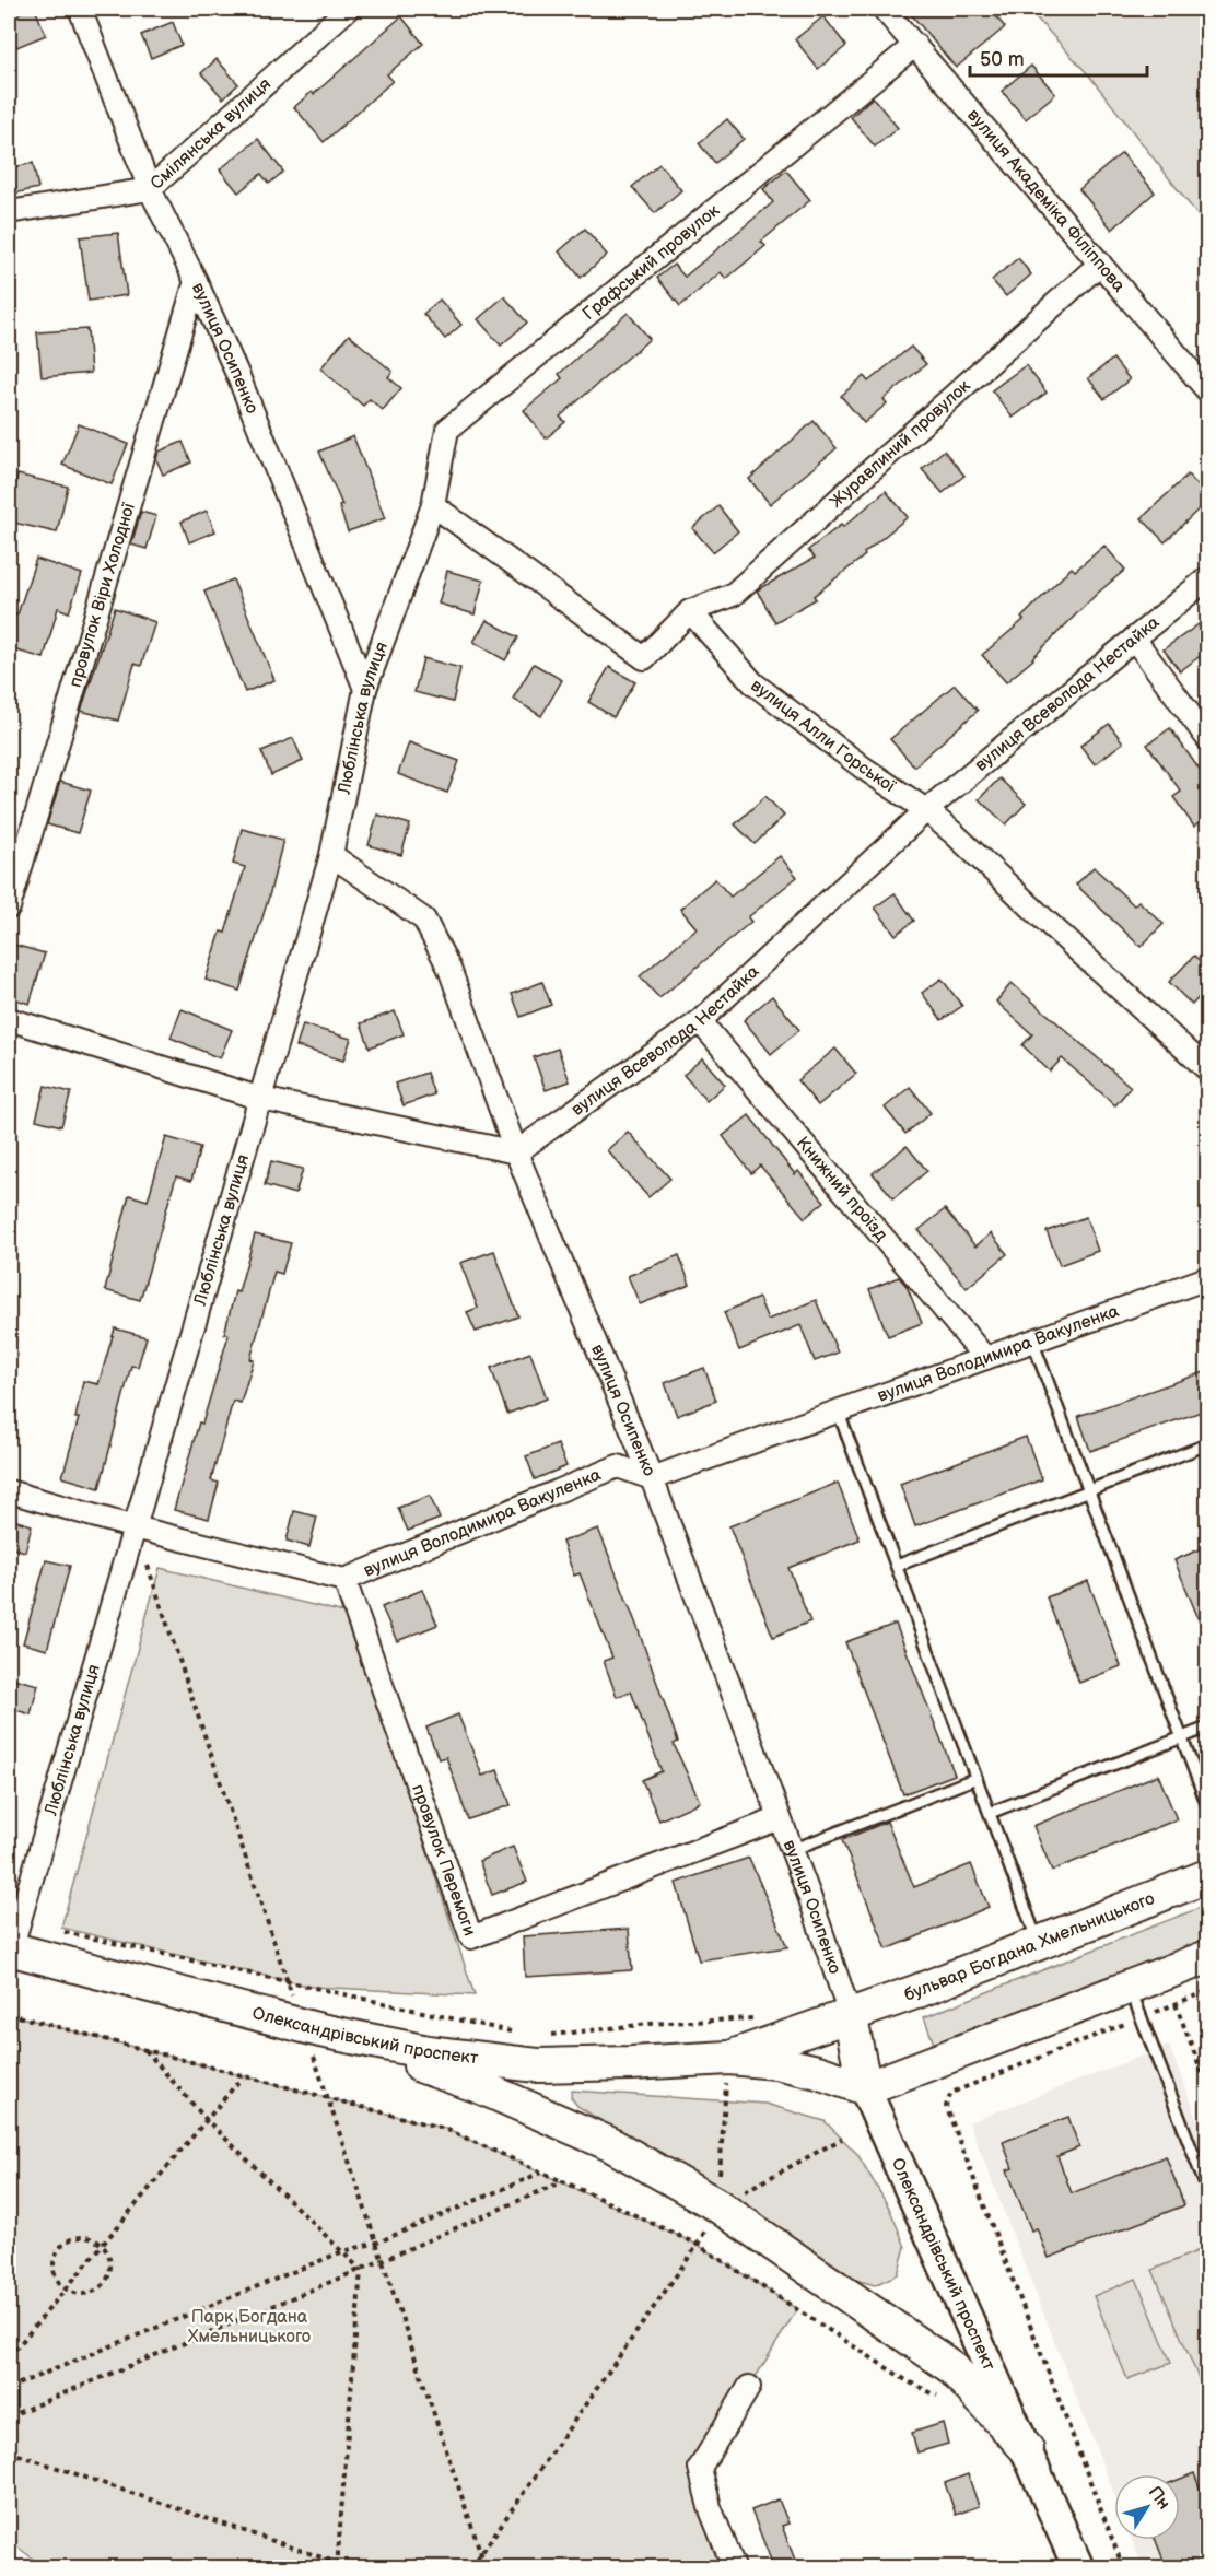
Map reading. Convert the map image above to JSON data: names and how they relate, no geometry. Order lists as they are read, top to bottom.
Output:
{
  "streets": {
    "main road": ["бульвар Богдана Хмельницького", "Олександрівський проспект"],
    "street": [
      "Смілянська вулиця",
      "вулиця Академіка Філіппова",
      "Графський провулок",
      "вулиця Осипенко",
      "Журавлиний провулок",
      "провулок Віри Холодної",
      "вулиця Всеволода Нестайка",
      "Люблінська вулиця",
      "вулиця Алли Горської",
      "Книжний проїзд",
      "вулиця Володимира Вакуленка",
      "провулок Перемоги"
    ]
  },
  "crossings": [
    ["Смілянська вулиця", "вулиця Осипенко"],
    ["вулиця Академіка Філіппова", "Графський провулок"],
    ["вулиця Академіка Філіппова", "Журавлиний провулок"],
    ["Графський провулок", "Люблінська вулиця"],
    ["вулиця Осипенко", "провулок Віри Холодної"],
    ["вулиця Осипенко", "вулиця Всеволода Нестайка"],
    ["вулиця Осипенко", "Люблінська вулиця"],
    ["вулиця Осипенко", "вулиця Володимира Вакуленка"],
    ["вулиця Осипенко", "провулок Перемоги"],
    ["вулиця Осипенко", "бульвар Богдана Хмельницького"],
    ["вулиця Осипенко", "Олександрівський проспект"],
    ["Журавлиний провулок", "вулиця Алли Горської"],
    ["вулиця Всеволода Нестайка", "вулиця Алли Горської"],
    ["вулиця Всеволода Нестайка", "Книжний проїзд"],
    ["Люблінська вулиця", "вулиця Володимира Вакуленка"],
    ["Люблінська вулиця", "Олександрівський проспект"],
    ["Книжний проїзд", "вулиця Володимира Вакуленка"],
    ["вулиця Володимира Вакуленка", "провулок Перемоги"],
    ["бульвар Богдана Хмельницького", "Олександрівський проспект"]
  ],
  "parks": ["Парк Богдана Хмельницького"],
  "scale_bar": "50 m",
  "north": "top right"
}
